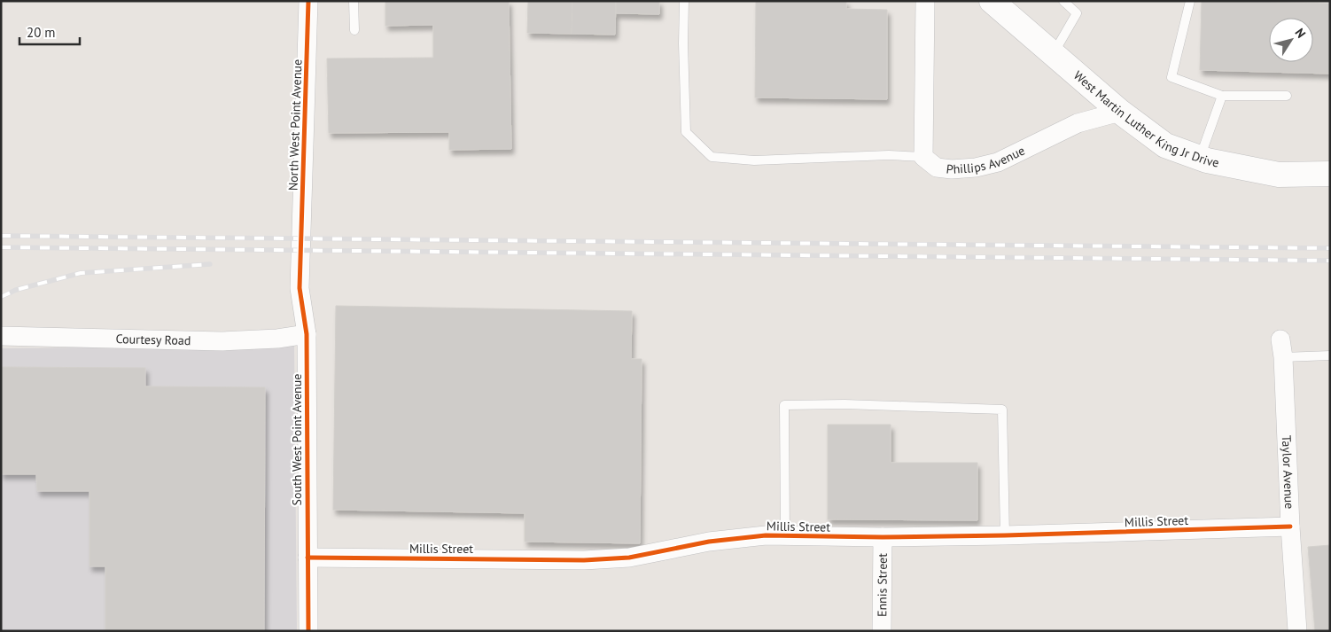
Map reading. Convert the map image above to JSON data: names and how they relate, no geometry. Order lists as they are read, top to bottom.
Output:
{
  "streets": {
    "main road": ["West Martin Luther King Jr Drive"],
    "street": [
      "North West Point Avenue",
      "Phillips Avenue",
      "Courtesy Road",
      "South West Point Avenue",
      "Taylor Avenue",
      "Millis Street",
      "Ennis Street"
    ]
  },
  "crossings": [
    ["West Martin Luther King Jr Drive", "Phillips Avenue"],
    ["North West Point Avenue", "South West Point Avenue"],
    ["Courtesy Road", "South West Point Avenue"],
    ["South West Point Avenue", "Millis Street"],
    ["Taylor Avenue", "Millis Street"],
    ["Millis Street", "Ennis Street"]
  ],
  "scale_bar": "20 m",
  "north": "top right"
}
